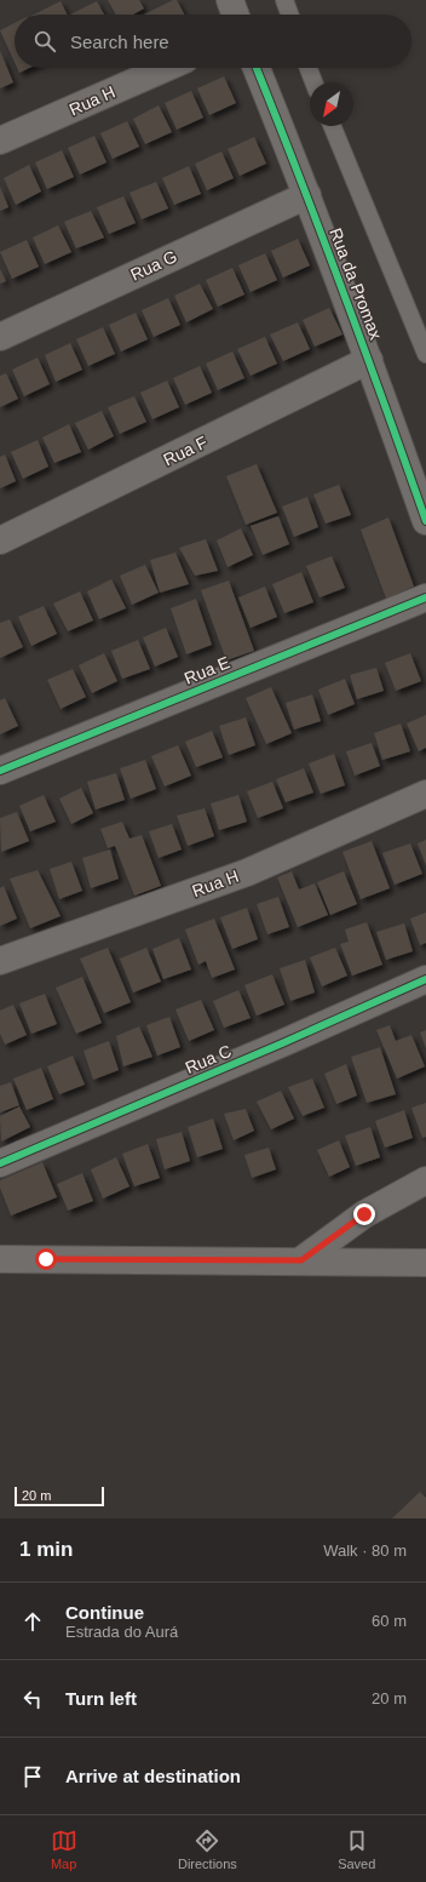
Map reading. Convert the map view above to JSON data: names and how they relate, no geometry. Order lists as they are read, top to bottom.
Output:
{
  "streets": {
    "street": [
      "Rua H",
      "Rua G",
      "Rua da Promax",
      "Rua F",
      "Rua E",
      "Rua C"
    ]
  },
  "crossings": [
    ["Rua G", "Rua da Promax"],
    ["Rua da Promax", "Rua F"]
  ],
  "scale_bar": "20 m",
  "north": "bottom left",
  "page": {
    "search": "Search here",
    "scale": "20 m",
    "heading": ["1 min", "Walk · 80 m"],
    "list": [
      ["Continue", "Estrada do Aurá", "60 m"],
      ["Turn left", "20 m"],
      "Arrive at destination"
    ],
    "nav": ["Map", "Directions", "Saved"]
  }
}
